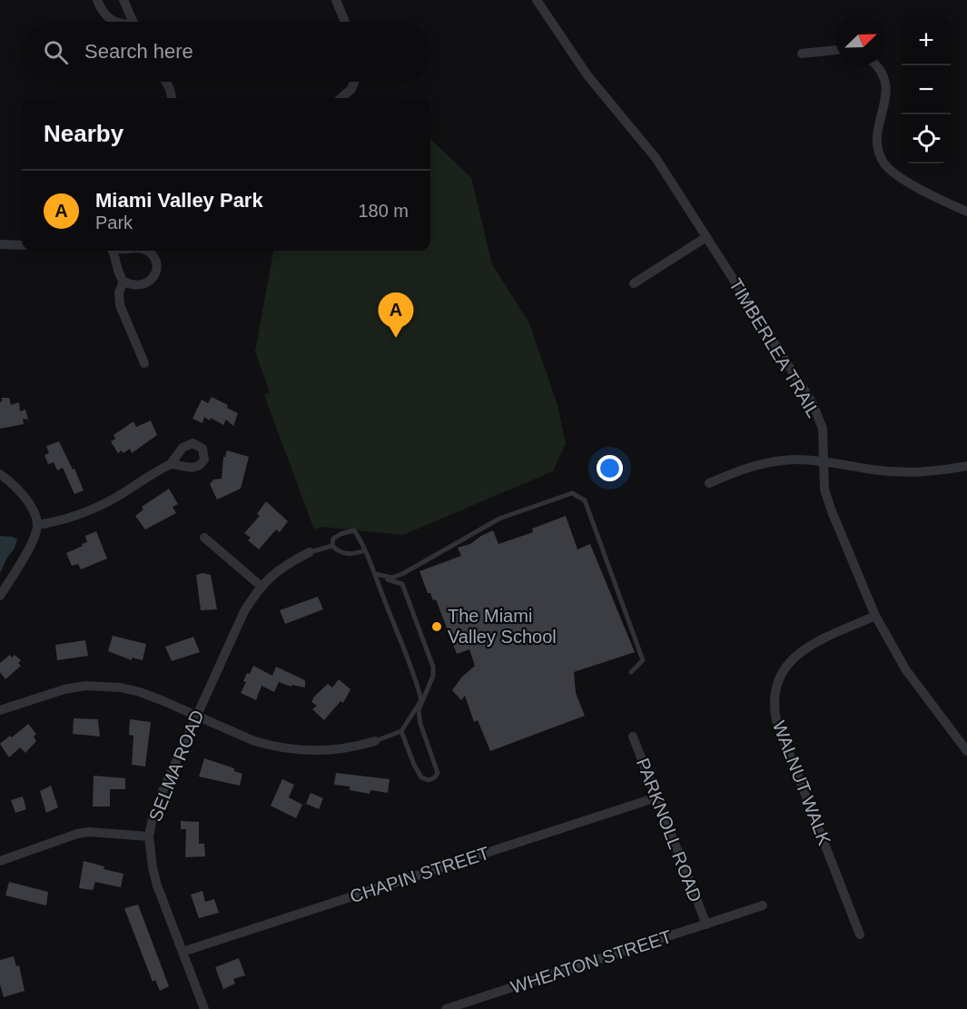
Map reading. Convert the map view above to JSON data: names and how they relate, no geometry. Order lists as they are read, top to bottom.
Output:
{
  "streets": {
    "street": [
      "TIMBERLEA TRAIL",
      "SELMA ROAD",
      "WALNUT WALK",
      "PARKNOLL ROAD",
      "CHAPIN STREET",
      "WHEATON STREET"
    ]
  },
  "crossings": [
    ["TIMBERLEA TRAIL", "WALNUT WALK"],
    ["SELMA ROAD", "CHAPIN STREET"],
    ["PARKNOLL ROAD", "CHAPIN STREET"],
    ["PARKNOLL ROAD", "WHEATON STREET"]
  ],
  "places": ["The Miami Valley School"],
  "north": "top right",
  "page": {
    "map_buttons": ["+", "−"],
    "search": "Search here",
    "heading": "Nearby",
    "list": [
      {
        "mark": "A",
        "name": "Miami Valley Park",
        "note": "Park",
        "value": "180 m"
      }
    ],
    "pins": "A"
  }
}
